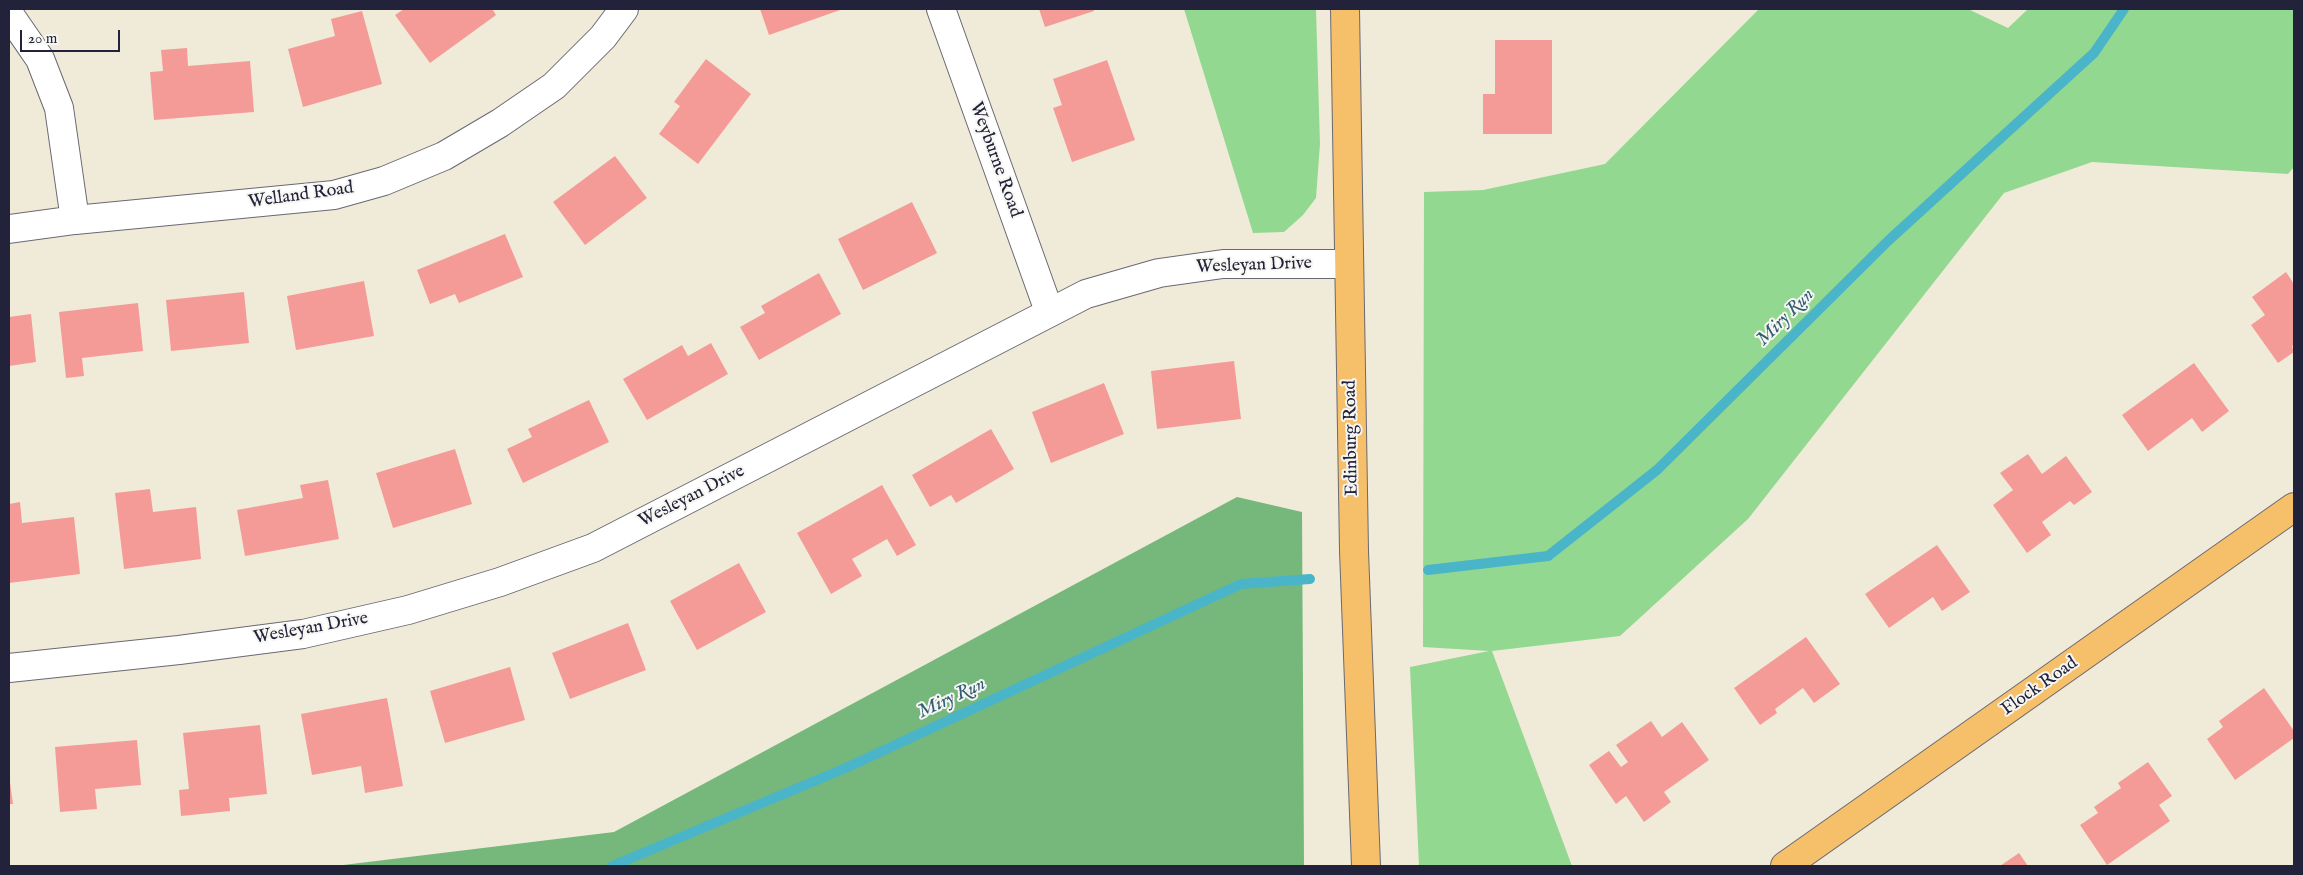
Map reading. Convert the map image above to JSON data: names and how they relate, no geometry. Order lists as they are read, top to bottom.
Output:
{
  "streets": {
    "main road": ["Edinburg Road", "Flock Road"],
    "street": ["Weyburne Road", "Welland Road", "Wesleyan Drive"]
  },
  "crossings": [
    ["Weyburne Road", "Wesleyan Drive"],
    ["Wesleyan Drive", "Edinburg Road"]
  ],
  "water": ["Miry Run"],
  "scale_bar": "20 m"
}
